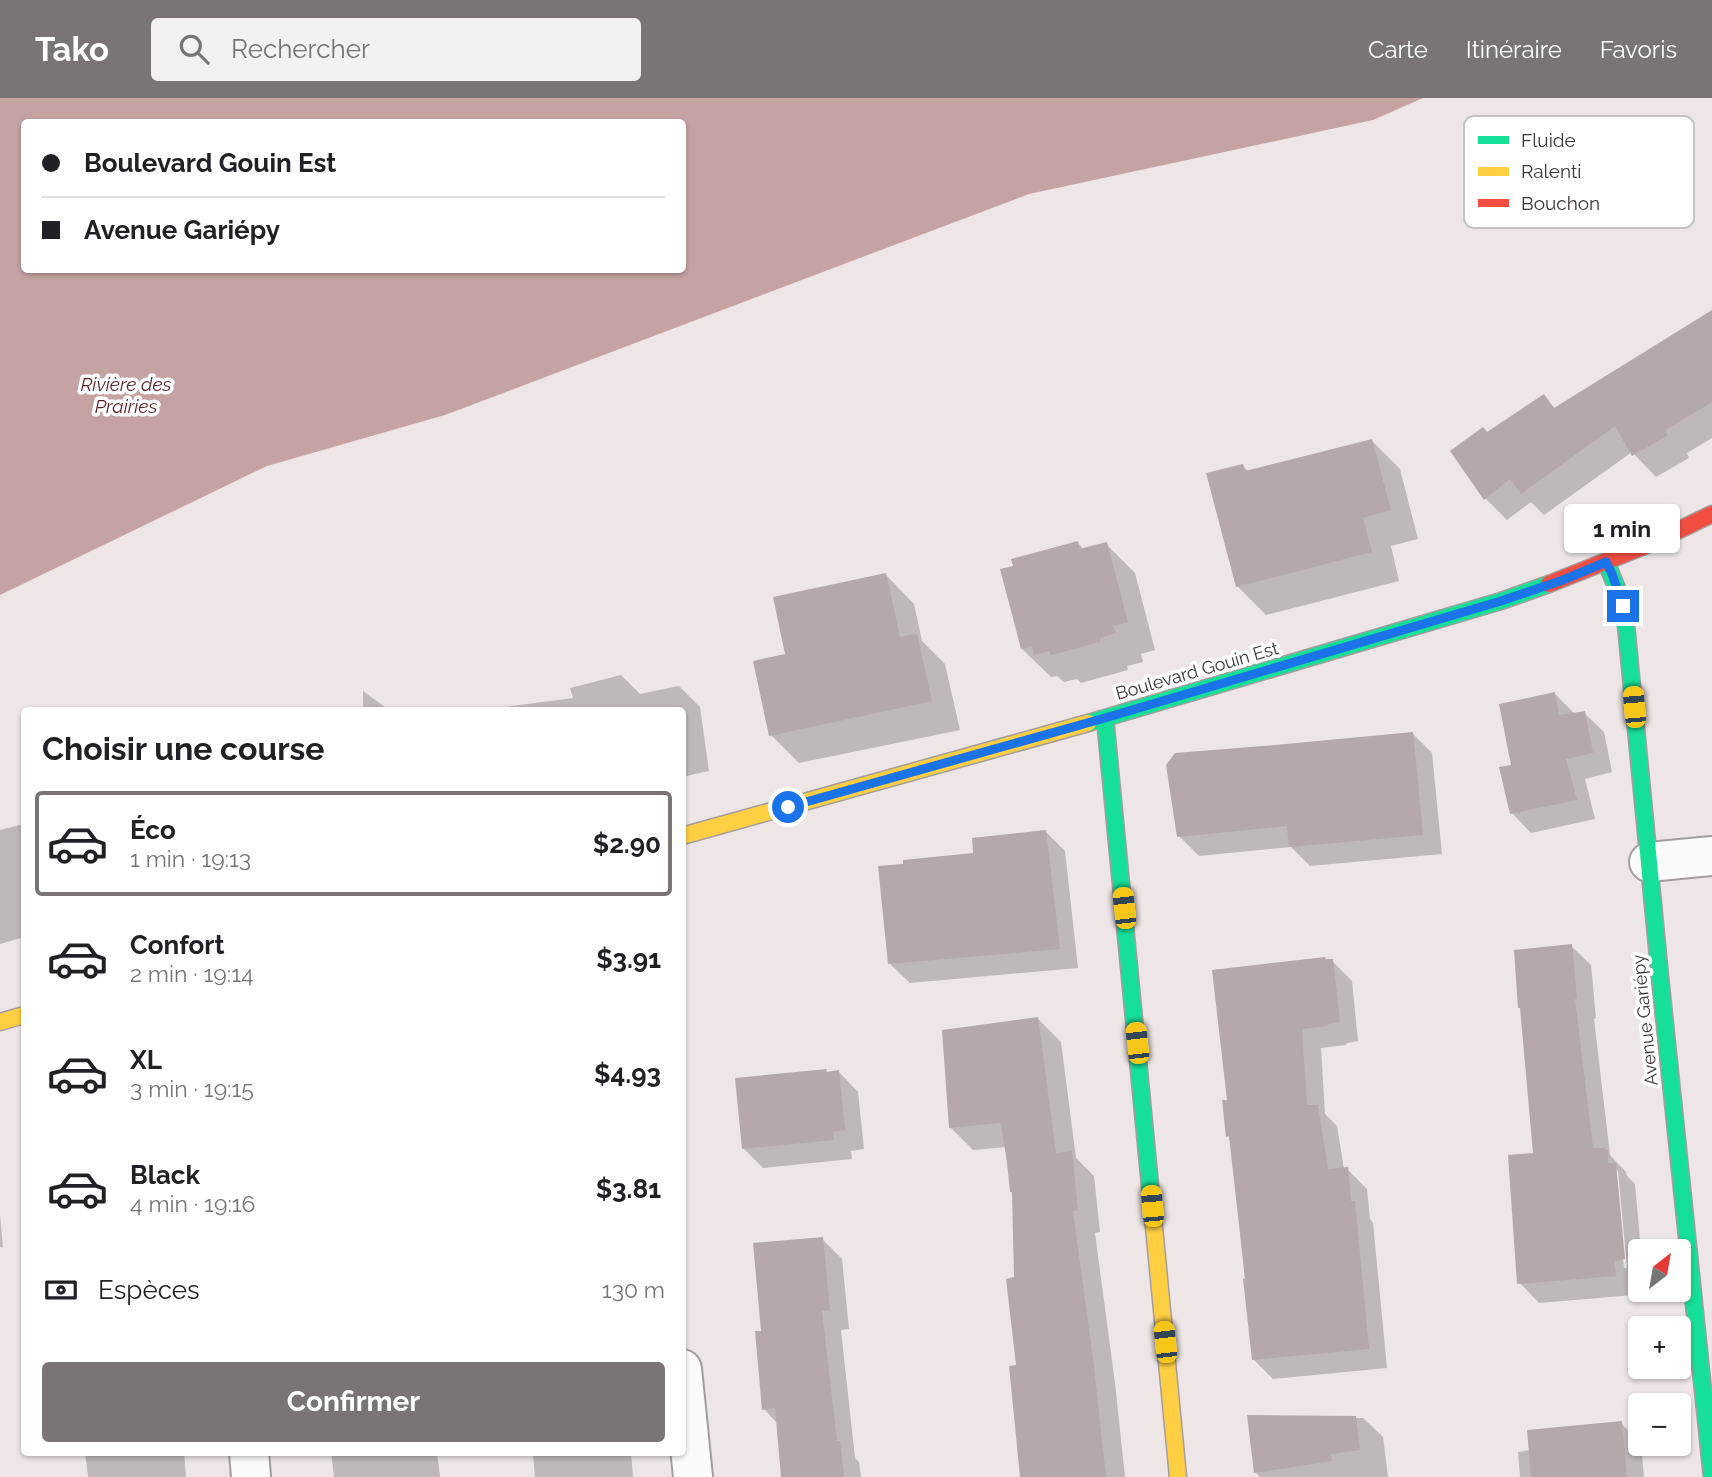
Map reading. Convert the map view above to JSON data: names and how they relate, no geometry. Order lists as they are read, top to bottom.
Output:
{
  "streets": {
    "street": ["Boulevard Gouin Est", "Avenue Gariépy"]
  },
  "crossings": [
    ["Boulevard Gouin Est", "Avenue Gariépy"]
  ],
  "water": ["Rivière des Prairies"],
  "legend": ["Fluide", "Ralenti", "Bouchon"],
  "north": "top right",
  "page": {
    "header": "Tako",
    "search": "Rechercher",
    "nav": ["Carte", "Itinéraire", "Favoris"],
    "banner": ["Boulevard Gouin Est", "Avenue Gariépy"],
    "bubble": "1 min",
    "heading": "Choisir une course",
    "list": [
      {
        "name": "Éco",
        "note": "1 min · 19:13",
        "value": "$2.90"
      },
      {
        "name": "Confort",
        "note": "2 min · 19:14",
        "value": "$3.91"
      },
      {
        "name": "XL",
        "note": "3 min · 19:15",
        "value": "$4.93"
      },
      {
        "name": "Black",
        "note": "4 min · 19:16",
        "value": "$3.81"
      }
    ],
    "map_buttons": ["+", "−"],
    "pay": ["Espèces", "130 m"],
    "buttons": "Confirmer"
  }
}
